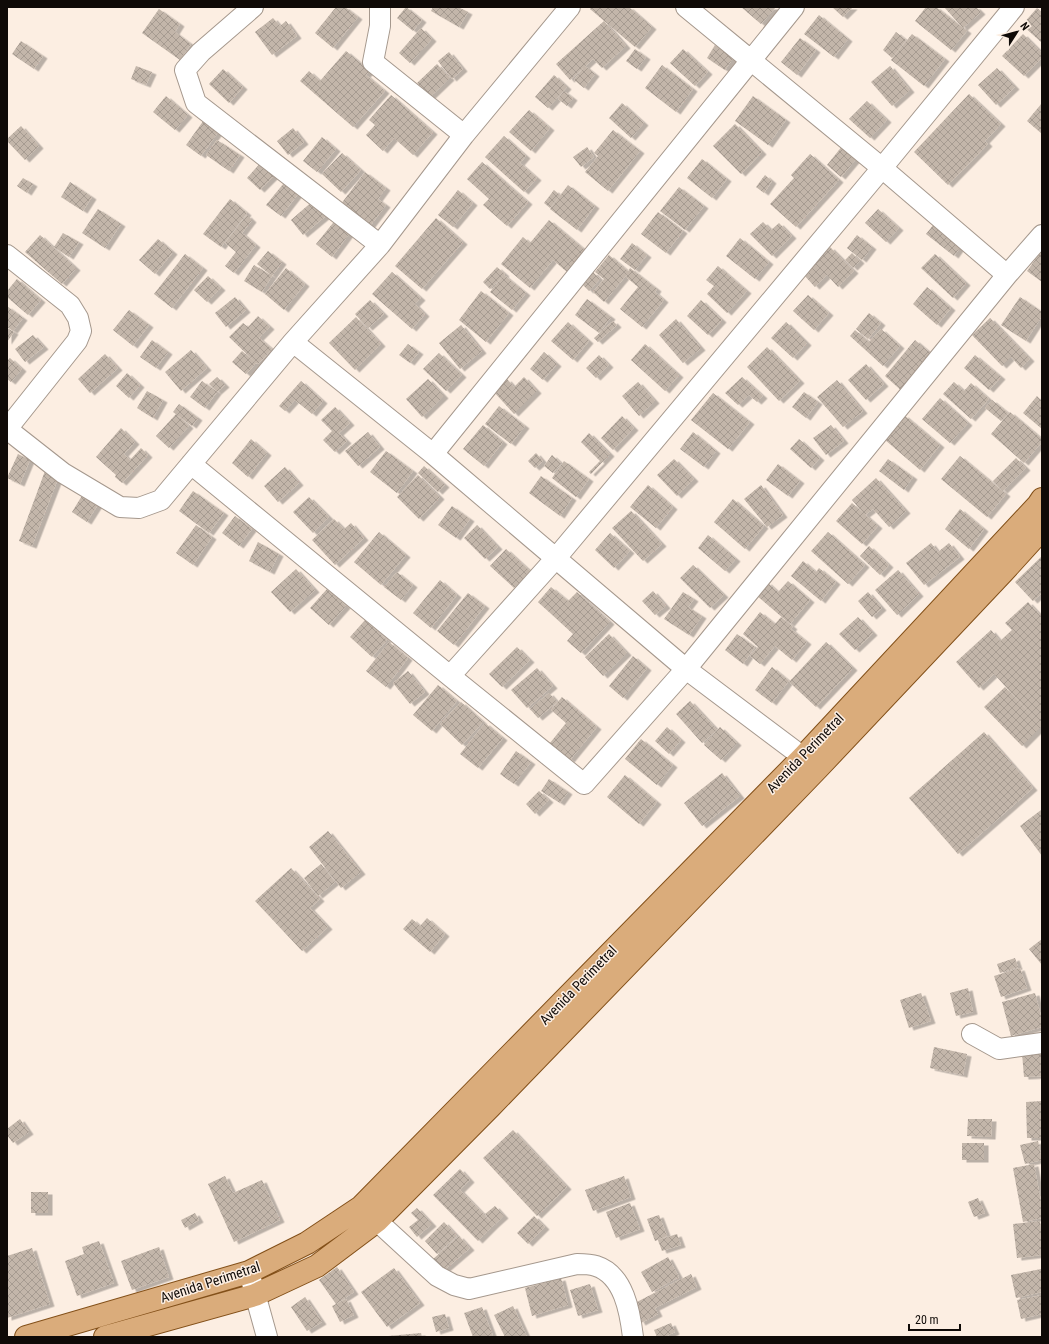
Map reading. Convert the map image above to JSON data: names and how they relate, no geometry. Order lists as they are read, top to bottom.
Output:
{
  "streets": {
    "main road": ["Avenida Perimetral"]
  },
  "scale_bar": "20 m",
  "north": "top right"
}
